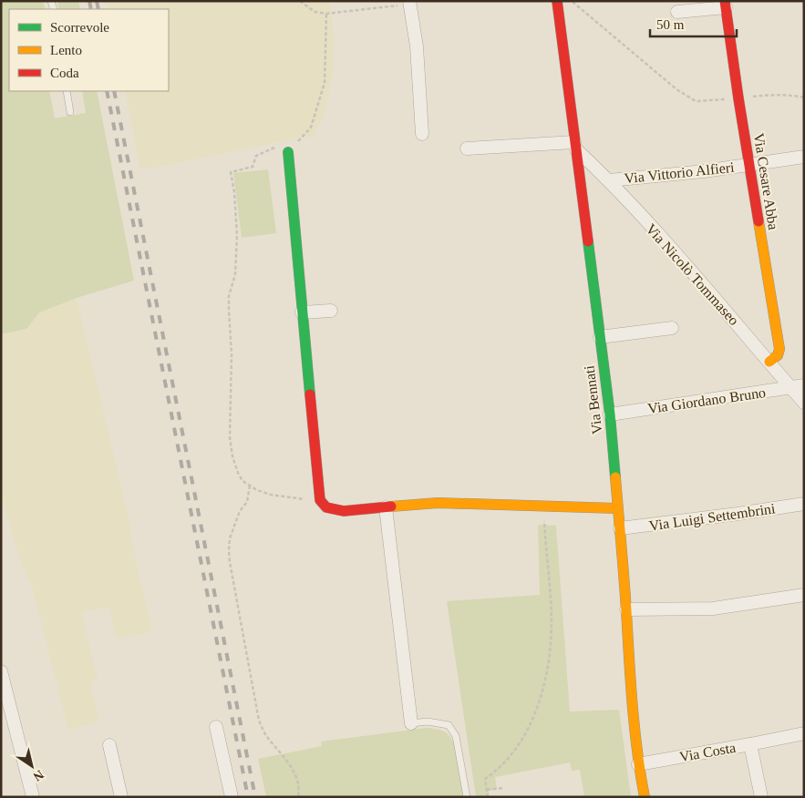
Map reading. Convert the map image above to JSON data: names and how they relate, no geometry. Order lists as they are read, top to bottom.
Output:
{
  "streets": {
    "street": [
      "Via Vittorio Alfieri",
      "Via Cesare Abba",
      "Via Nicolò Tommaseo",
      "Via Bennati",
      "Via Giordano Bruno",
      "Via Luigi Settembrini",
      "Via Costa"
    ]
  },
  "crossings": [
    ["Via Vittorio Alfieri", "Via Cesare Abba"],
    ["Via Vittorio Alfieri", "Via Nicolò Tommaseo"],
    ["Via Cesare Abba", "Via Nicolò Tommaseo"],
    ["Via Nicolò Tommaseo", "Via Bennati"],
    ["Via Nicolò Tommaseo", "Via Giordano Bruno"],
    ["Via Bennati", "Via Giordano Bruno"],
    ["Via Bennati", "Via Luigi Settembrini"],
    ["Via Bennati", "Via Costa"]
  ],
  "legend": ["Scorrevole", "Lento", "Coda"],
  "scale_bar": "50 m",
  "north": "bottom right"
}
